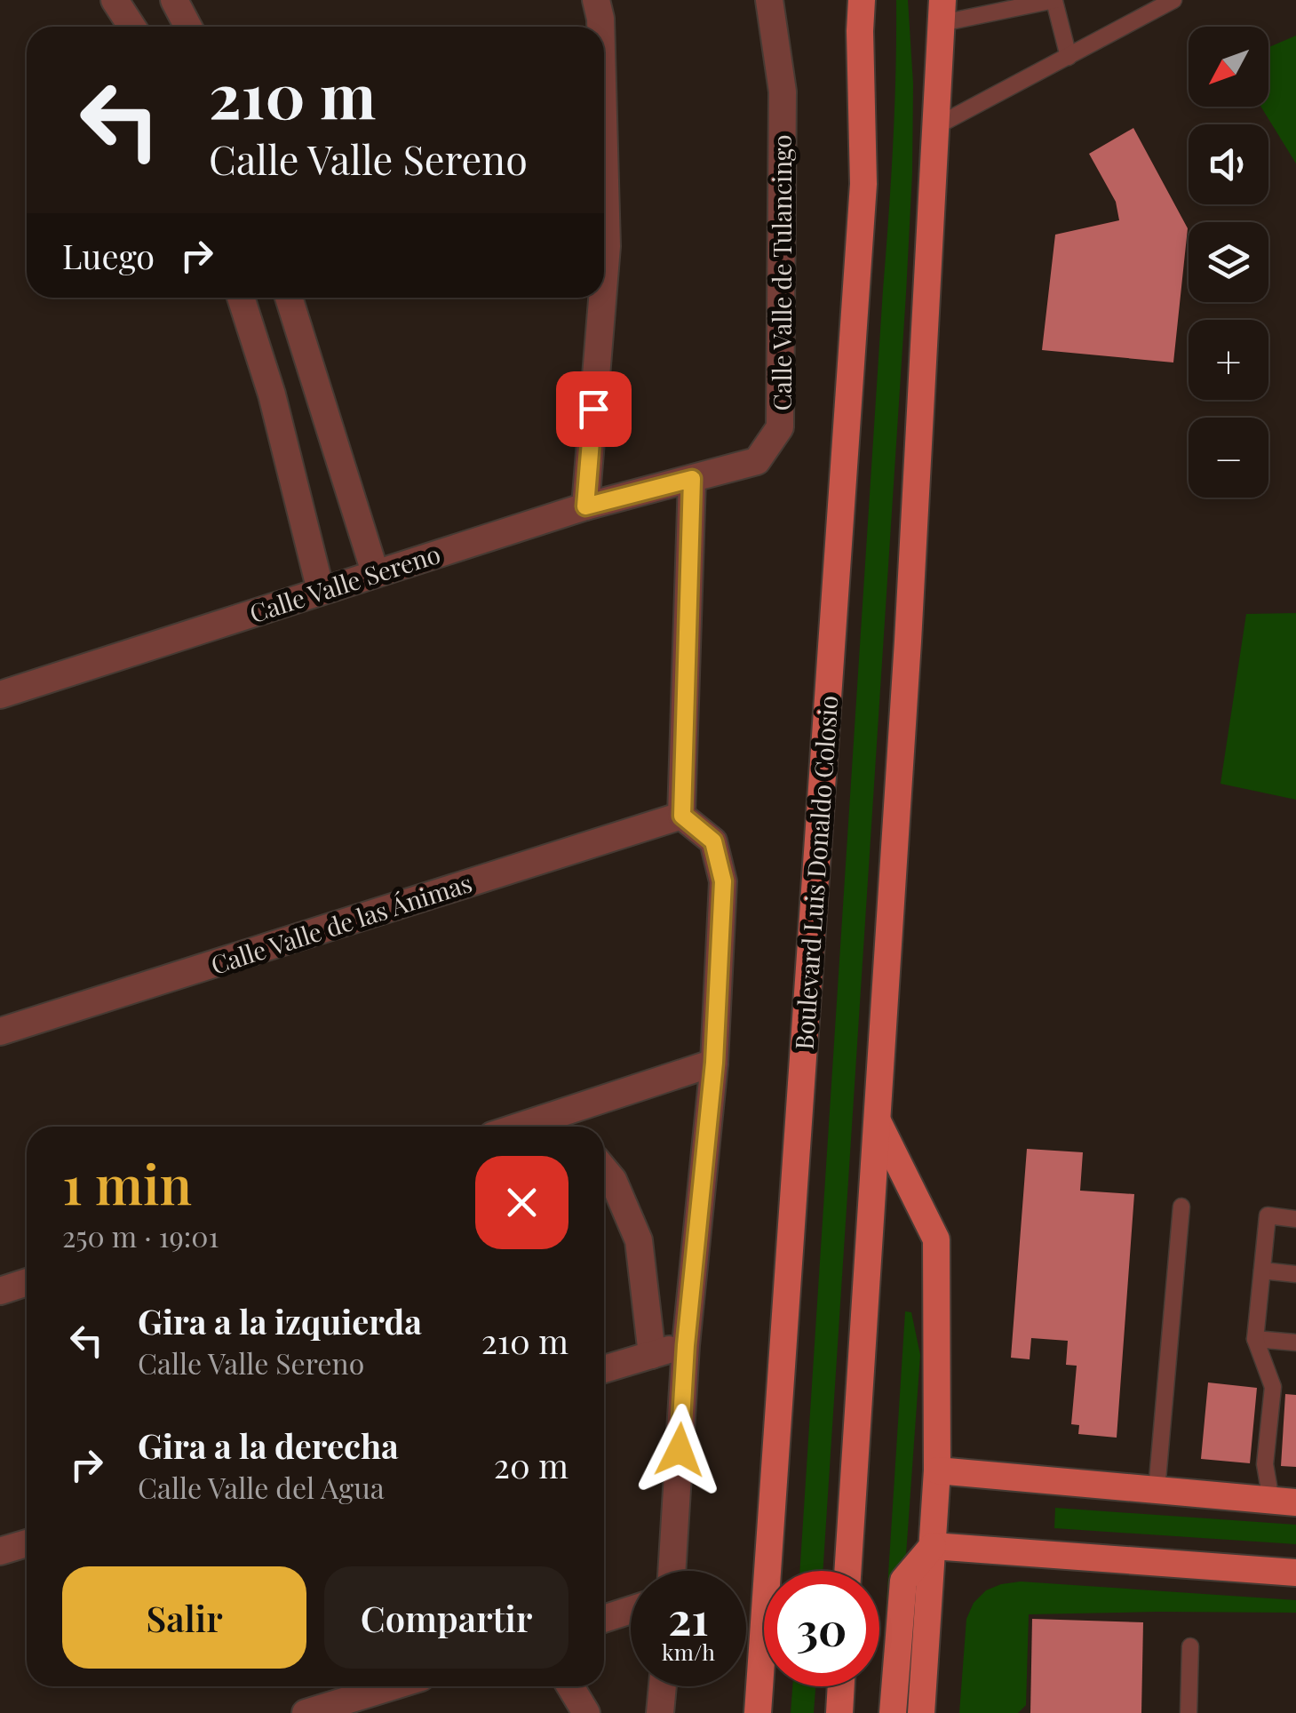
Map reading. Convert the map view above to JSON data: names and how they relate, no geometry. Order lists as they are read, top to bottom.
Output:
{
  "streets": {
    "main road": ["Boulevard Luis Donaldo Colosio"],
    "street": ["Calle Valle de Tulancingo", "Calle Valle Sereno", "Calle Valle de las Ánimas"]
  },
  "crossings": [
    ["Calle Valle de Tulancingo", "Calle Valle Sereno"]
  ],
  "north": "bottom left",
  "page": {
    "map_buttons": ["+", "−"],
    "turn": ["210 m", "Calle Valle Sereno"],
    "then": "Luego",
    "heading": ["1 min", "250 m · 19:01"],
    "list": [
      {
        "name": "Gira a la izquierda",
        "note": "Calle Valle Sereno",
        "value": "210 m"
      },
      {
        "name": "Gira a la derecha",
        "note": "Calle Valle del Agua",
        "value": "20 m"
      }
    ],
    "buttons": ["Salir", "Compartir"],
    "speed": "21 km/h",
    "limit": "30"
  }
}
